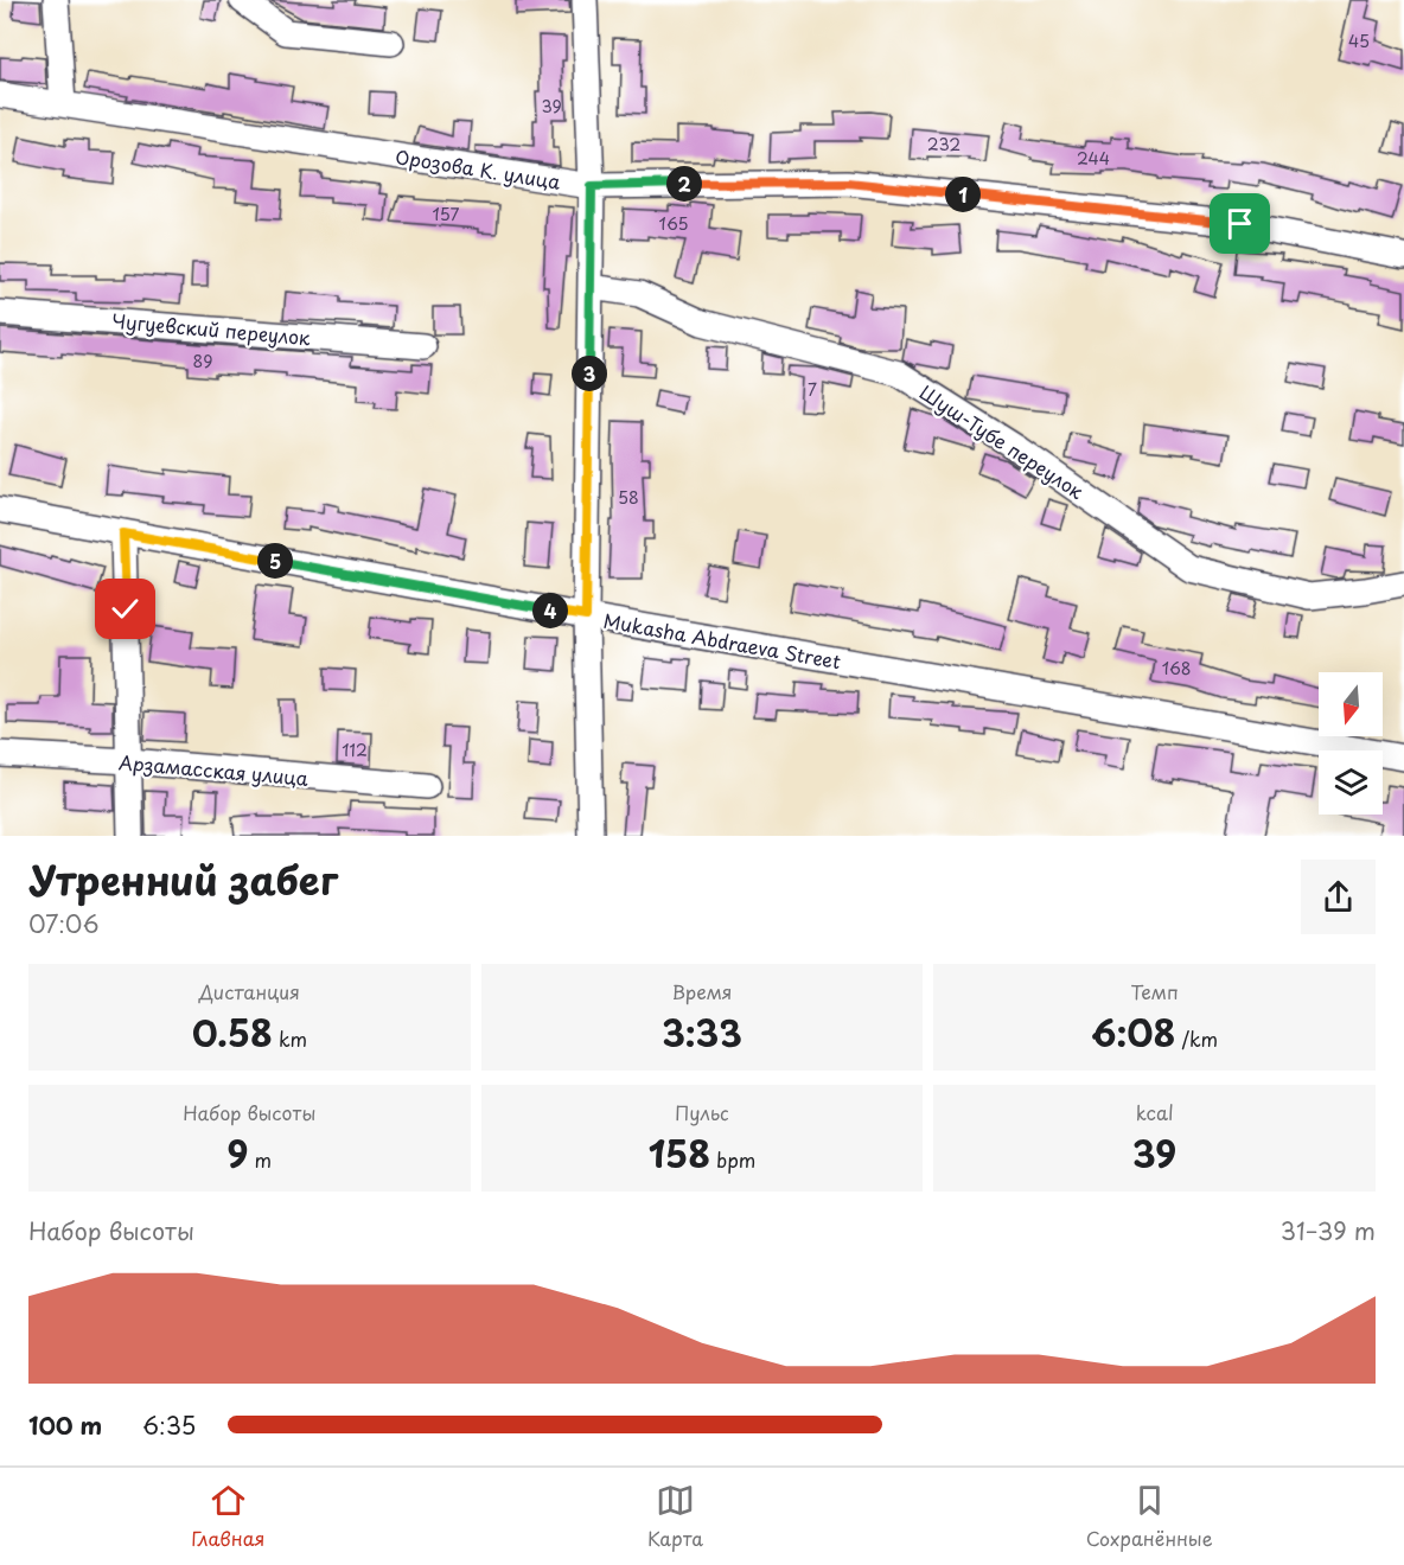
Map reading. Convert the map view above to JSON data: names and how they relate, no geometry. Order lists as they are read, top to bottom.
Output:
{
  "streets": {
    "street": [
      "Орозова К. улица",
      "Чугуевский переулок",
      "Шуш-Тубе переулок",
      "Mukasha Abdraeva Street",
      "Арзамасская улица"
    ]
  },
  "house_numbers": [
    "45",
    "39",
    "232",
    "244",
    "157",
    "165",
    "89",
    "7",
    "58",
    "168",
    "112"
  ],
  "north": "bottom",
  "page": {
    "pins": [
      "2",
      "1",
      "3",
      "5",
      "4"
    ],
    "heading": ["Утренний забег", "07:06"],
    "stats": [
      ["Дистанция", "0.58 km"],
      ["Время", "3:33"],
      ["Темп", "6:08 /km"],
      ["Набор высоты", "9 m"],
      ["Пульс", "158 bpm"],
      ["kcal", "39"]
    ],
    "chart": ["Набор высоты", "31–39 m"],
    "list": [
      {
        "name": "100 m",
        "note": "6:35"
      }
    ],
    "tabs": ["Главная", "Карта", "Сохранённые"]
  }
}
